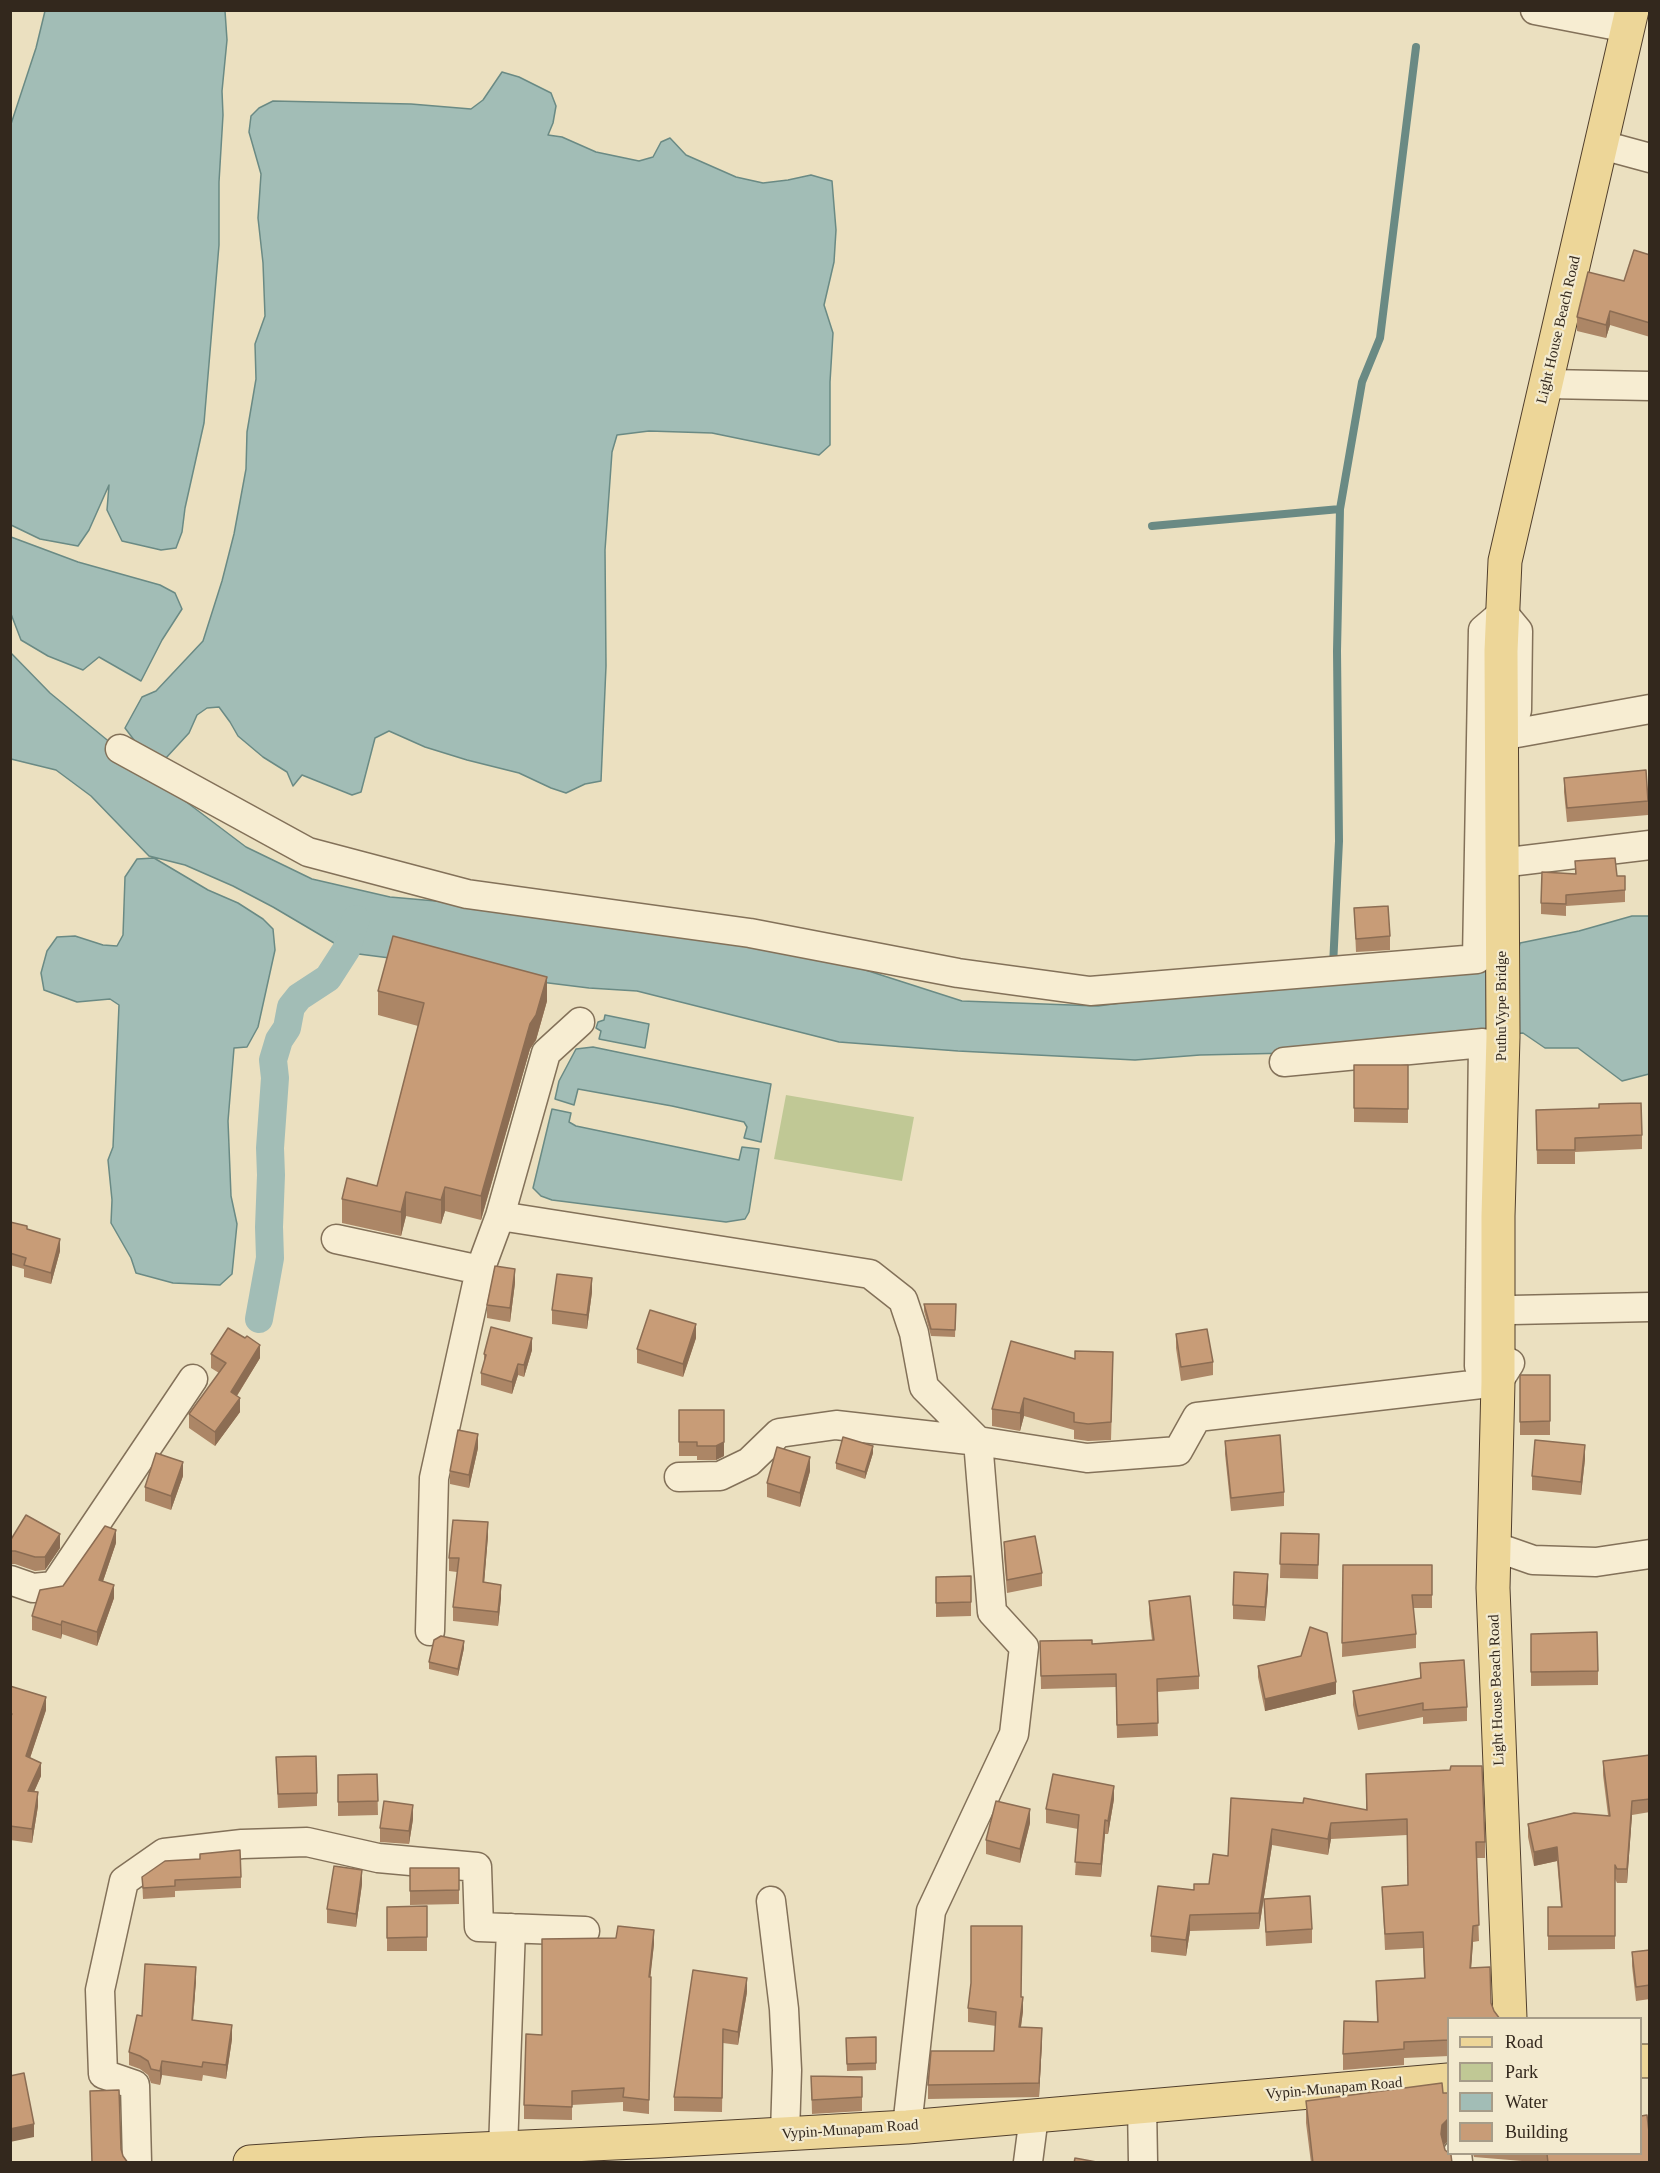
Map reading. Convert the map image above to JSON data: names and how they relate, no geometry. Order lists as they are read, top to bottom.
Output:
{
  "streets": {
    "main road": ["Light House Beach Road", "PuthuVype Bridge", "Vypin-Munapam Road"]
  },
  "crossings": [
    ["Light House Beach Road", "PuthuVype Bridge"]
  ],
  "legend": [
    "Road",
    "Park",
    "Water",
    "Building"
  ]
}
